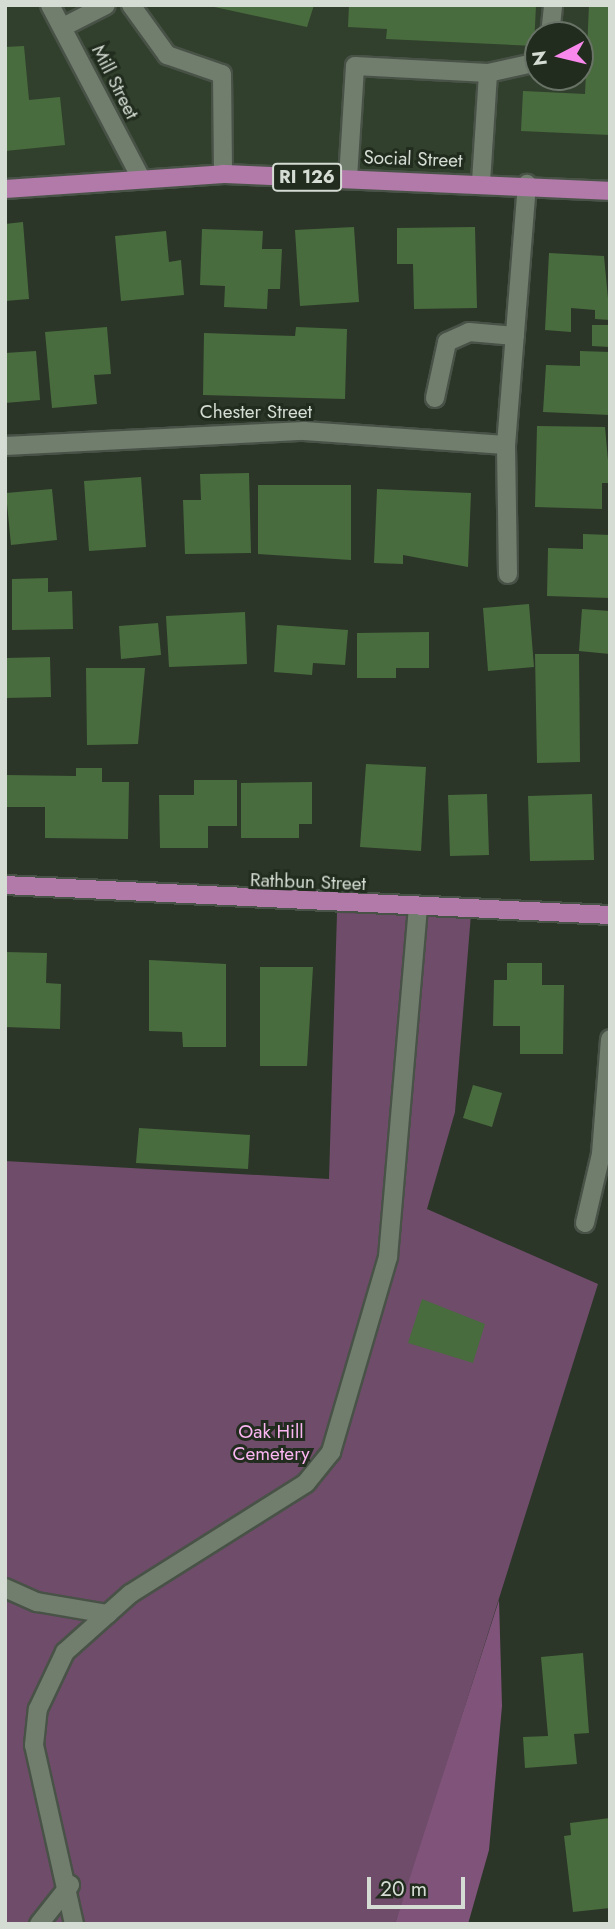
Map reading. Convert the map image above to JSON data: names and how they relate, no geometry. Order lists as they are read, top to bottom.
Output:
{
  "streets": {
    "main road": ["Social Street", "RI 126", "Rathbun Street"],
    "street": ["Mill Street", "Chester Street"]
  },
  "crossings": [
    ["Mill Street", "Social Street"]
  ],
  "parks": ["Oak Hill Cemetery"],
  "scale_bar": "20 m",
  "north": "left"
}
